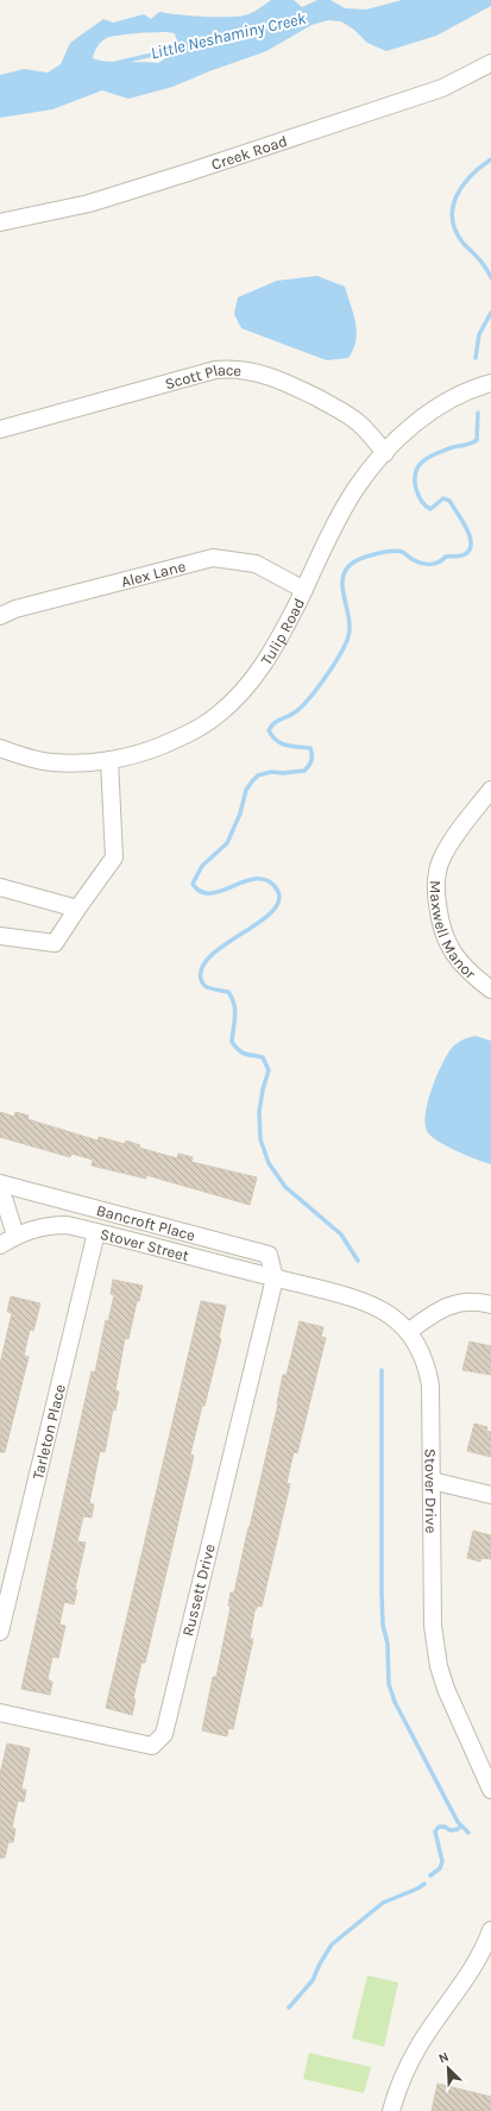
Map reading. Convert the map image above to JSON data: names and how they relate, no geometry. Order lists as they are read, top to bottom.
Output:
{
  "streets": {
    "street": [
      "Creek Road",
      "Scott Place",
      "Alex Lane",
      "Tulip Road",
      "Maxwell Manor",
      "Bancroft Place",
      "Stover Street",
      "Tarleton Place",
      "Stover Drive",
      "Russett Drive"
    ]
  },
  "crossings": [
    ["Scott Place", "Tulip Road"],
    ["Alex Lane", "Tulip Road"],
    ["Bancroft Place", "Stover Street"],
    ["Bancroft Place", "Stover Drive"],
    ["Bancroft Place", "Russett Drive"],
    ["Stover Street", "Tarleton Place"],
    ["Stover Street", "Stover Drive"],
    ["Stover Street", "Russett Drive"],
    ["Stover Drive", "Russett Drive"]
  ],
  "water": ["Little Neshaminy Creek"],
  "north": "top left"
}
